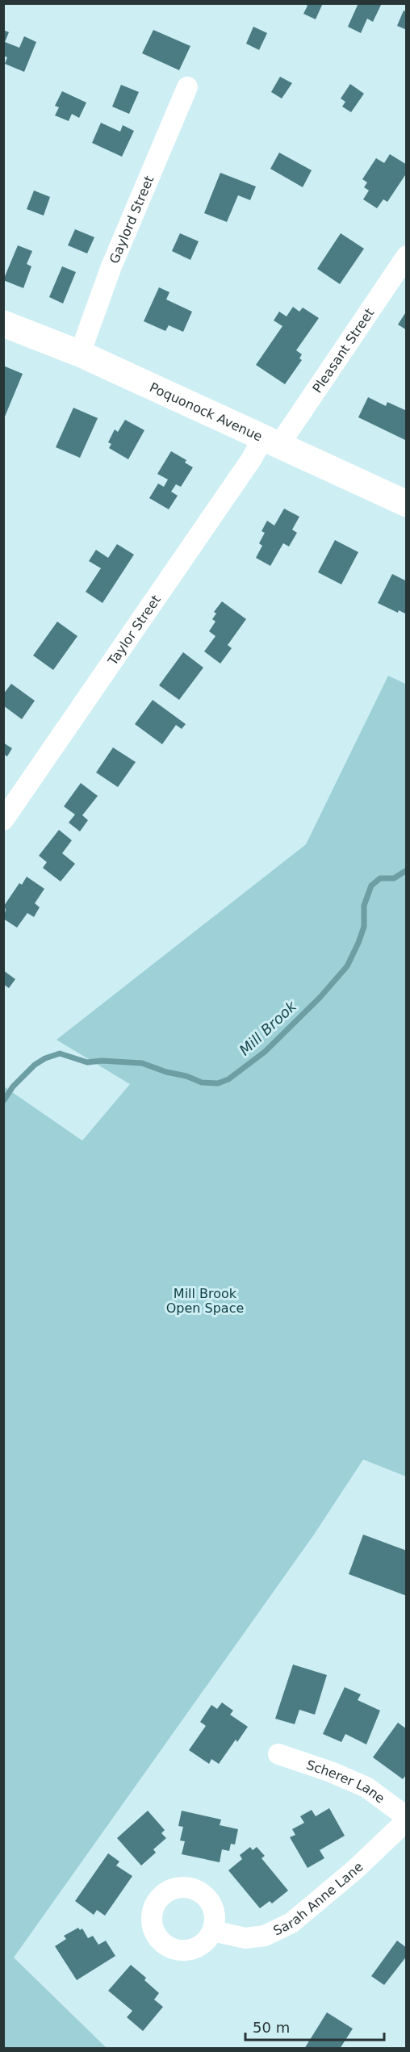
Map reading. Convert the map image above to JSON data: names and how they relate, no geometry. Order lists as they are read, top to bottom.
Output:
{
  "streets": {
    "main road": ["Poquonock Avenue"],
    "street": [
      "Gaylord Street",
      "Pleasant Street",
      "Taylor Street",
      "Scherer Lane",
      "Sarah Anne Lane"
    ]
  },
  "crossings": [
    ["Gaylord Street", "Poquonock Avenue"],
    ["Pleasant Street", "Poquonock Avenue"],
    ["Pleasant Street", "Taylor Street"],
    ["Poquonock Avenue", "Taylor Street"],
    ["Scherer Lane", "Sarah Anne Lane"]
  ],
  "water": ["Mill Brook"],
  "parks": ["Mill Brook Open Space"],
  "scale_bar": "50 m"
}
